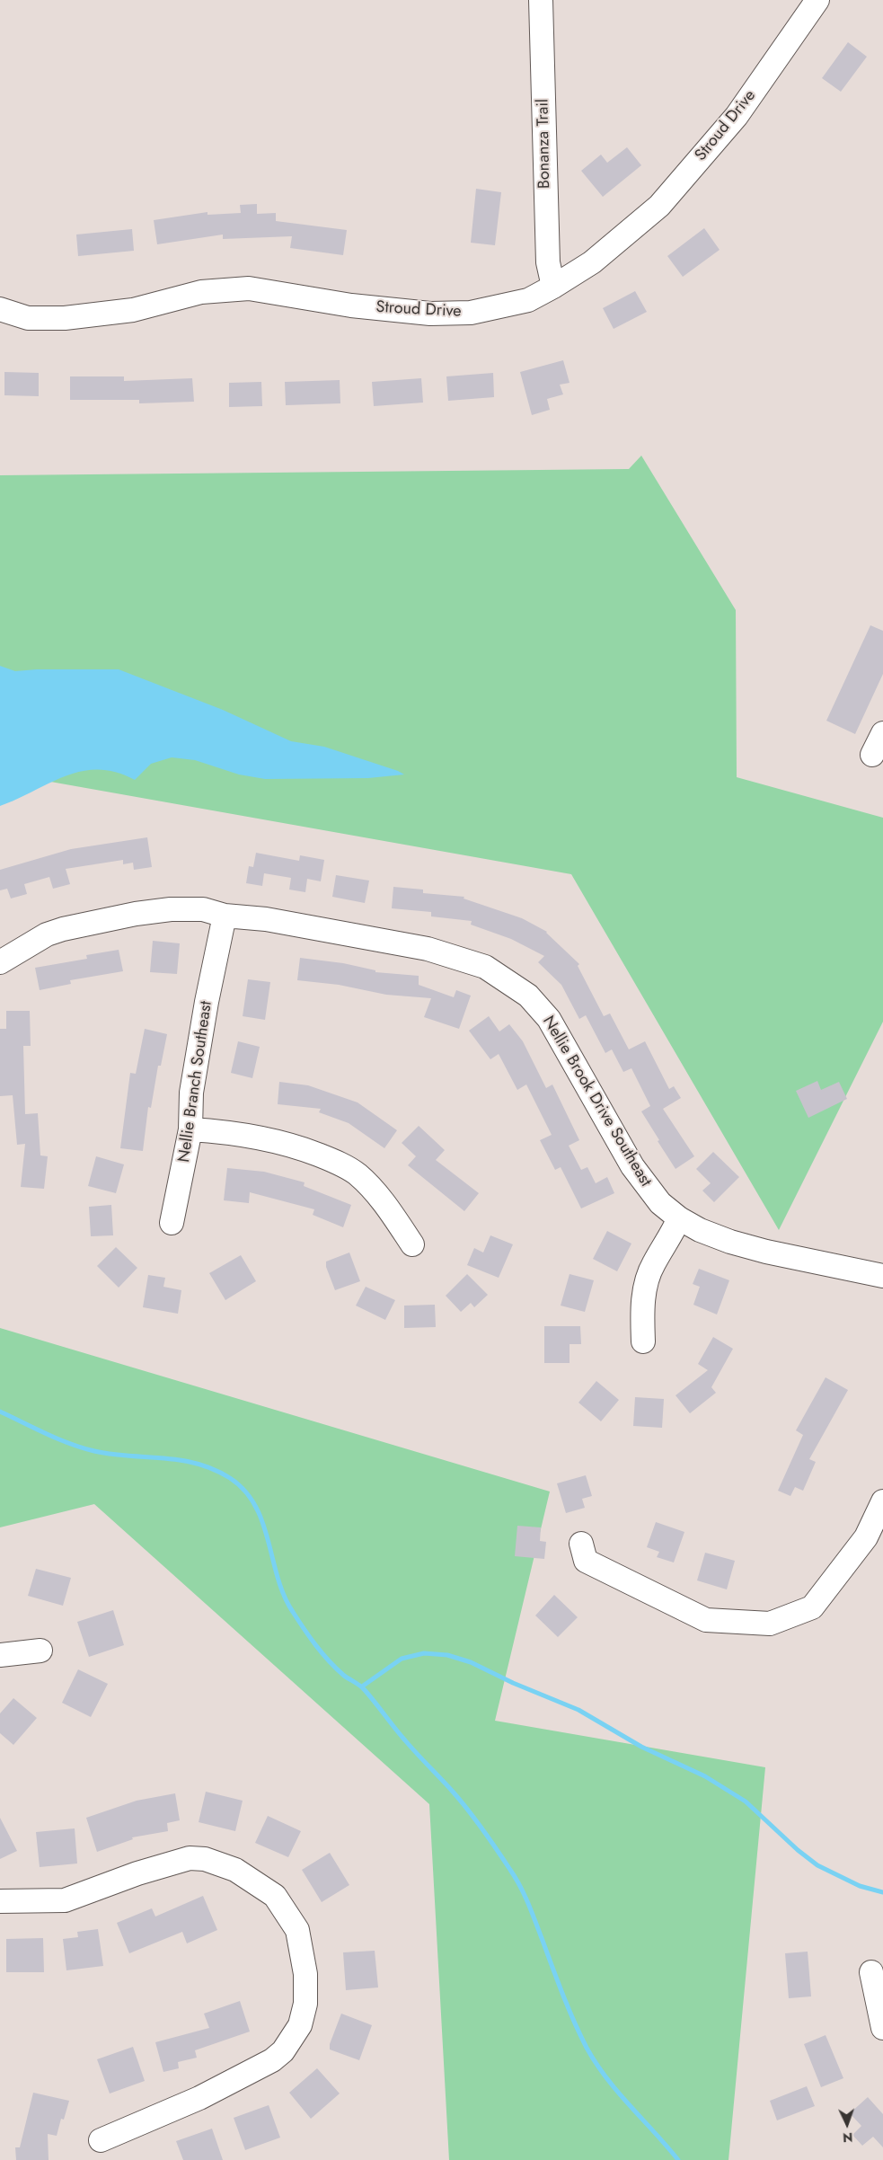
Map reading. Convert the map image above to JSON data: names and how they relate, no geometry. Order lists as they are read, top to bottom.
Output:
{
  "streets": {
    "street": [
      "Stroud Drive",
      "Bonanza Trail",
      "Nellie Branch Southeast",
      "Nellie Brook Drive Southeast"
    ]
  },
  "crossings": [
    ["Stroud Drive", "Bonanza Trail"],
    ["Nellie Branch Southeast", "Nellie Brook Drive Southeast"]
  ],
  "north": "bottom"
}
